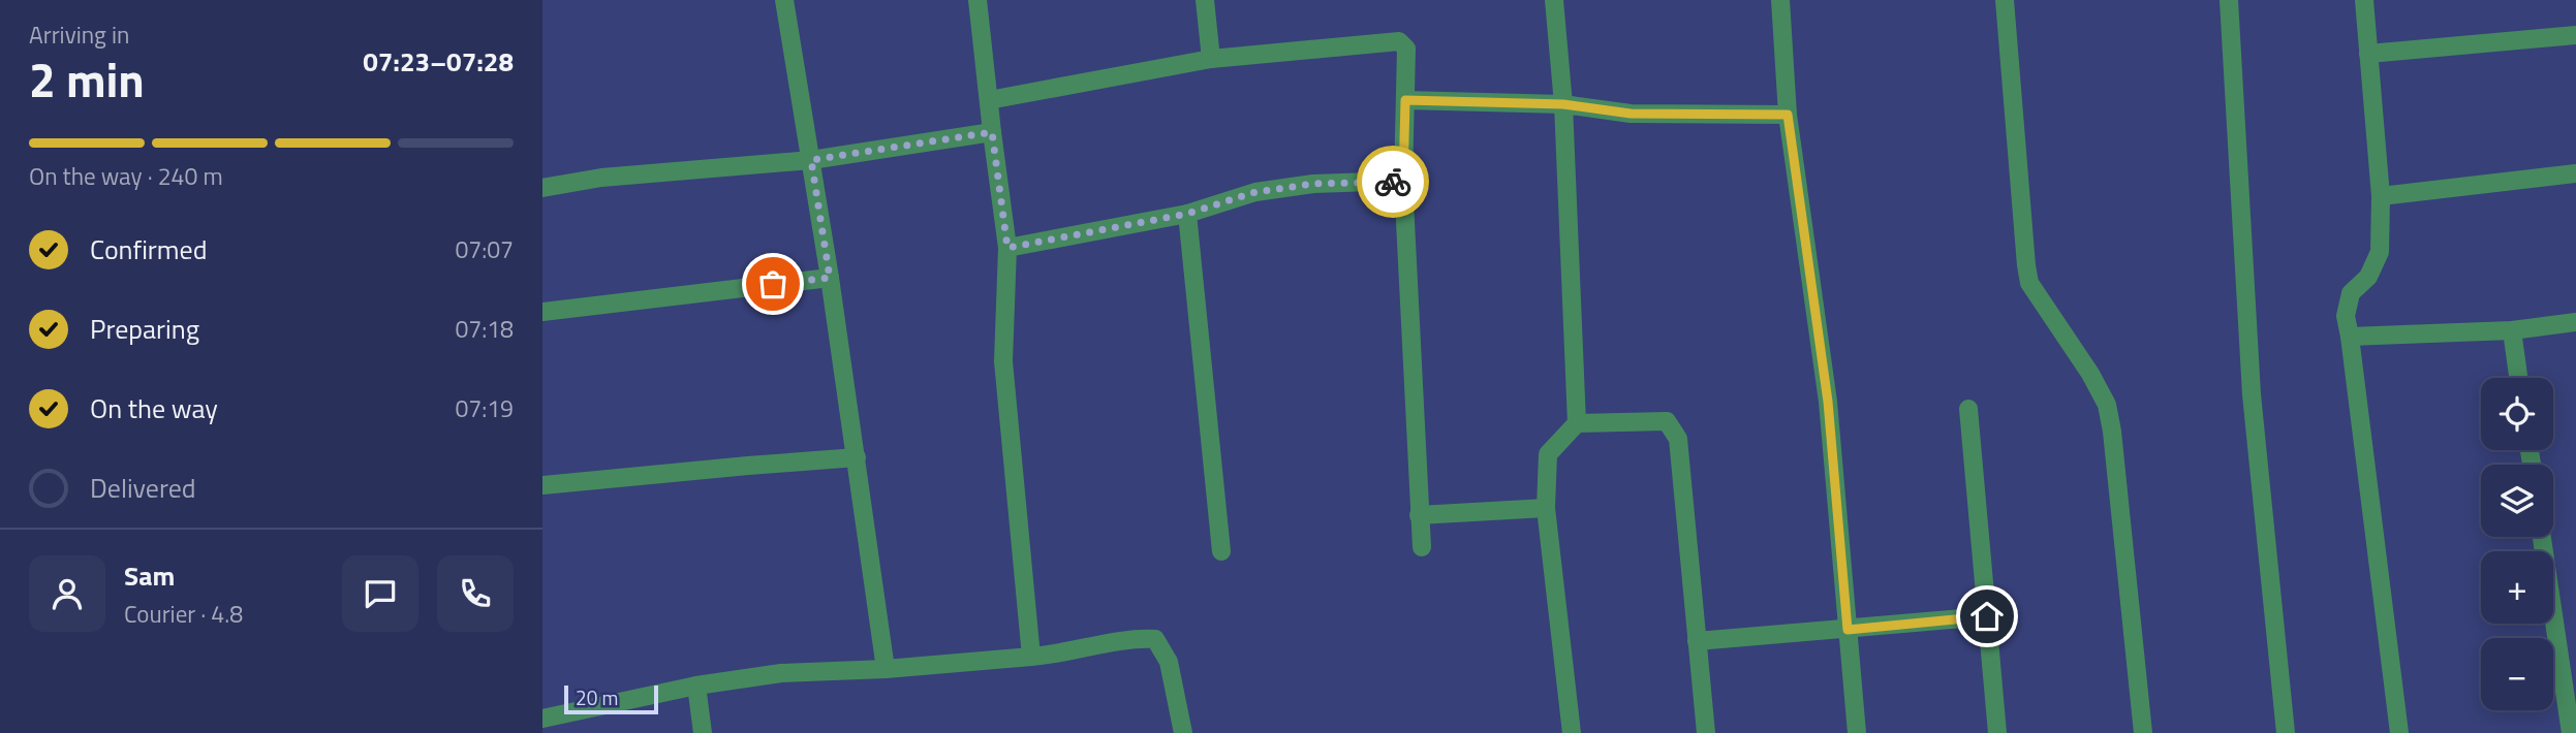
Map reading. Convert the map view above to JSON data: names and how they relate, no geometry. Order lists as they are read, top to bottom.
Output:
{
  "scale_bar": "20 m",
  "page": {
    "heading": ["2 min", "Arriving in", "07:23–07:28"],
    "panel": ["Sam", "Courier · 4.8"],
    "bar": "On the way · 240 m",
    "list": [
      ["Confirmed", "07:07"],
      ["Preparing", "07:18"],
      ["On the way", "07:19"],
      "Delivered"
    ],
    "map_buttons": ["+", "−"],
    "scale": "20 m"
  }
}
